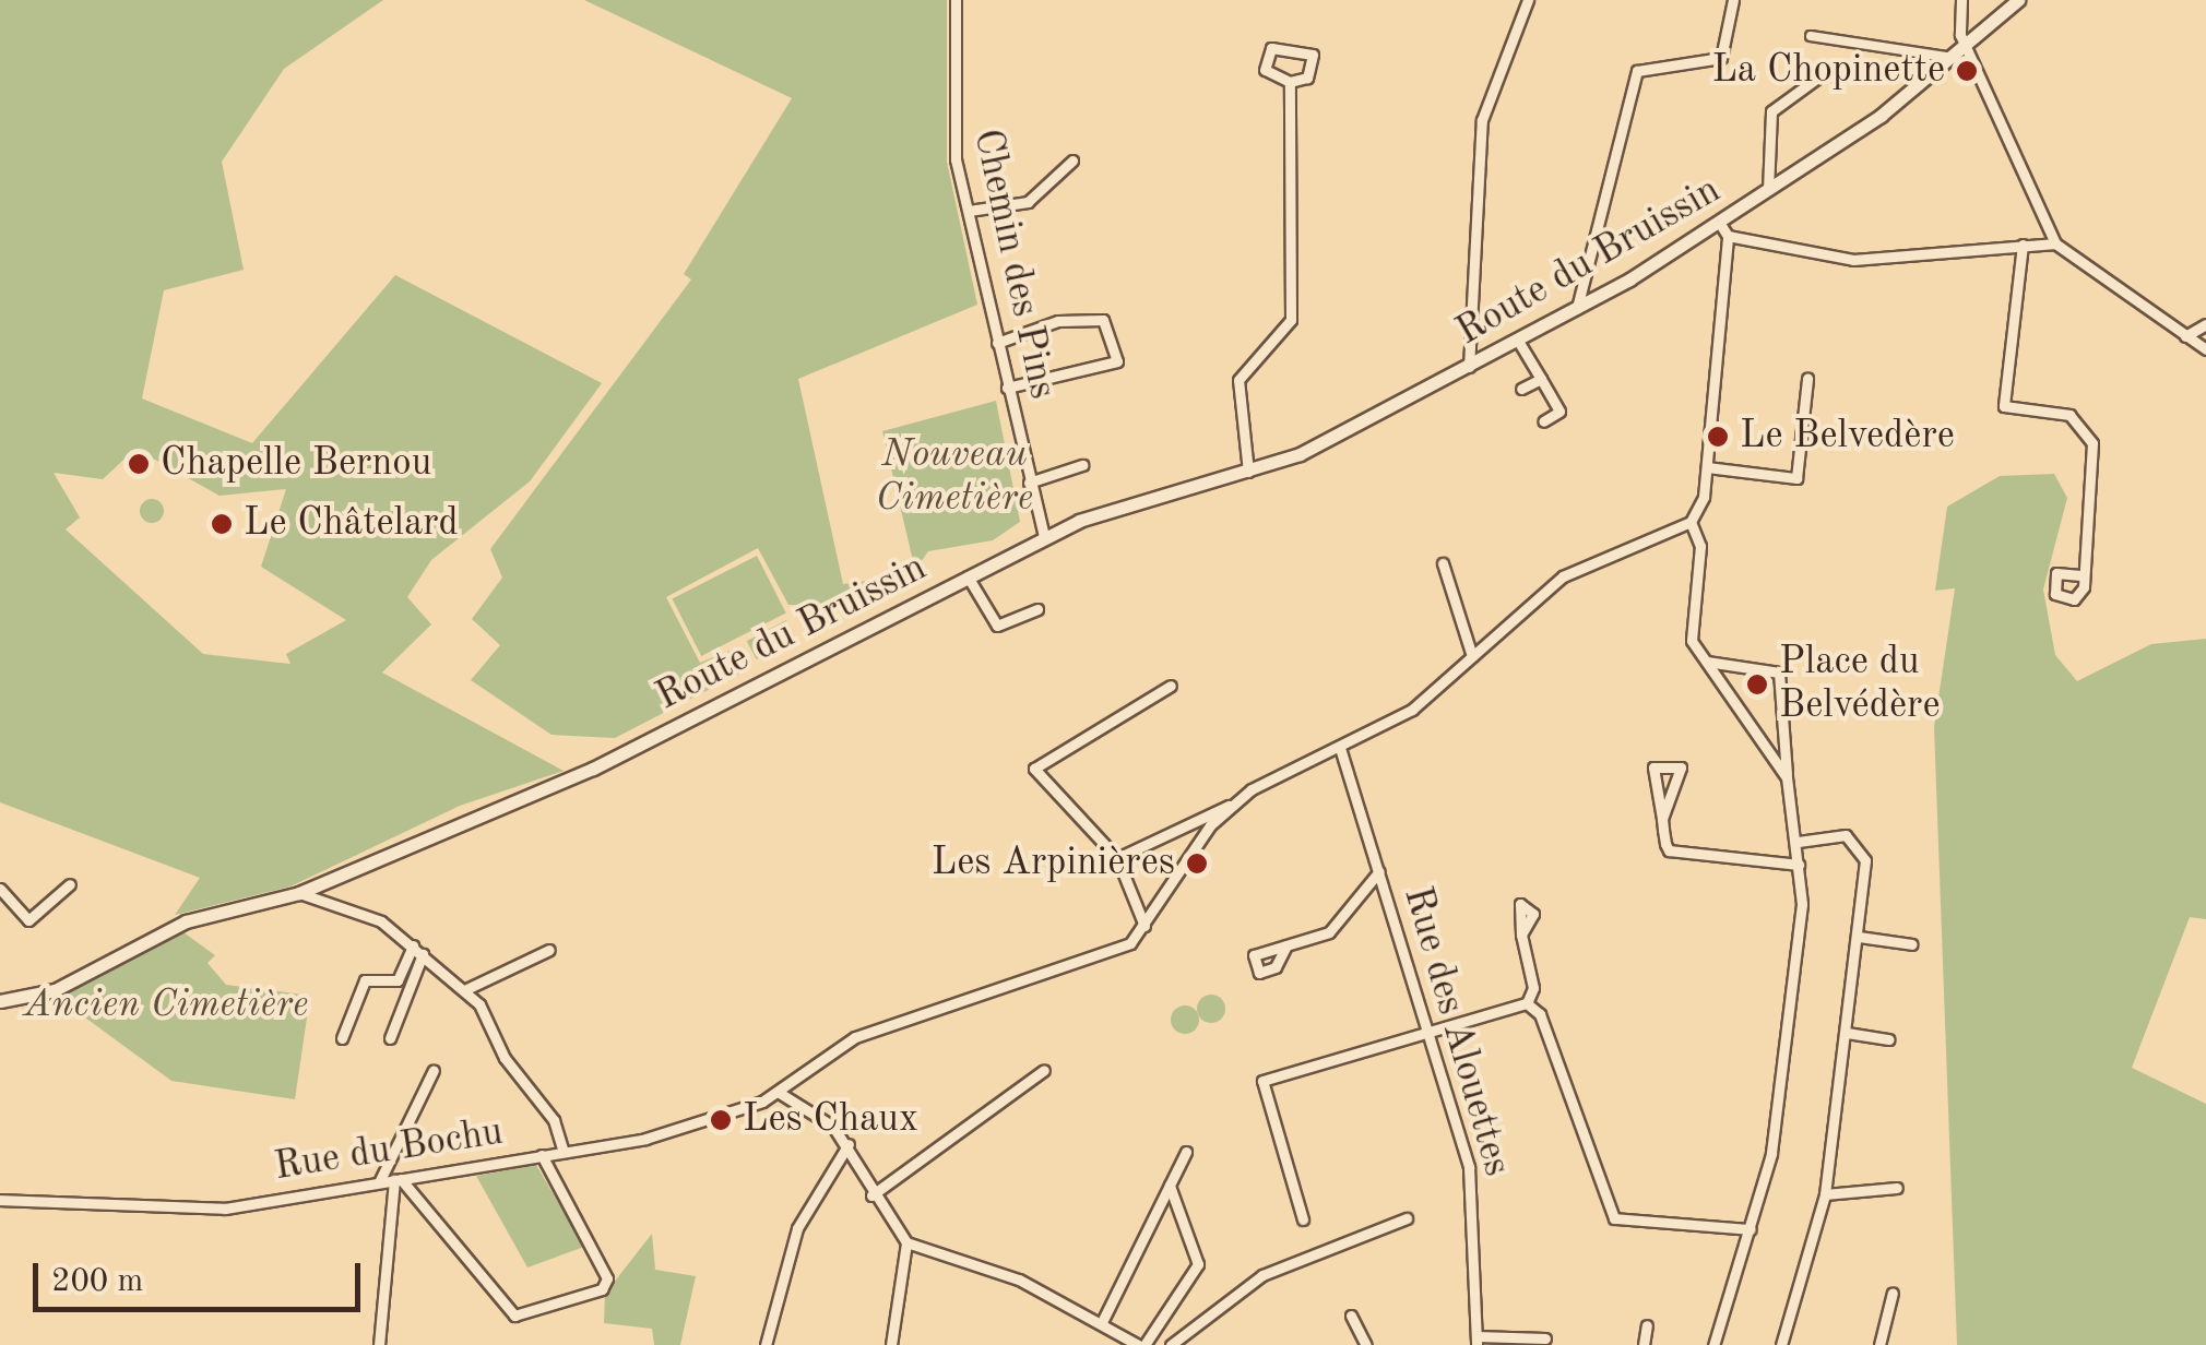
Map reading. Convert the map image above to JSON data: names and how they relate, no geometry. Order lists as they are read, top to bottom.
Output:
{
  "streets": {
    "street": [
      "Route du Bruissin",
      "Chemin des Pins",
      "Rue des Alouettes",
      "Rue du Bochu"
    ]
  },
  "crossings": [
    ["Route du Bruissin", "Chemin des Pins"]
  ],
  "parks": ["Nouveau Cimetière", "Ancien Cimetière"],
  "places": [
    "La Chopinette",
    "Le Belvedère",
    "Chapelle Bernou",
    "Le Châtelard",
    "Place du Belvédère",
    "Les Arpinières",
    "Les Chaux"
  ],
  "scale_bar": "200 m"
}
